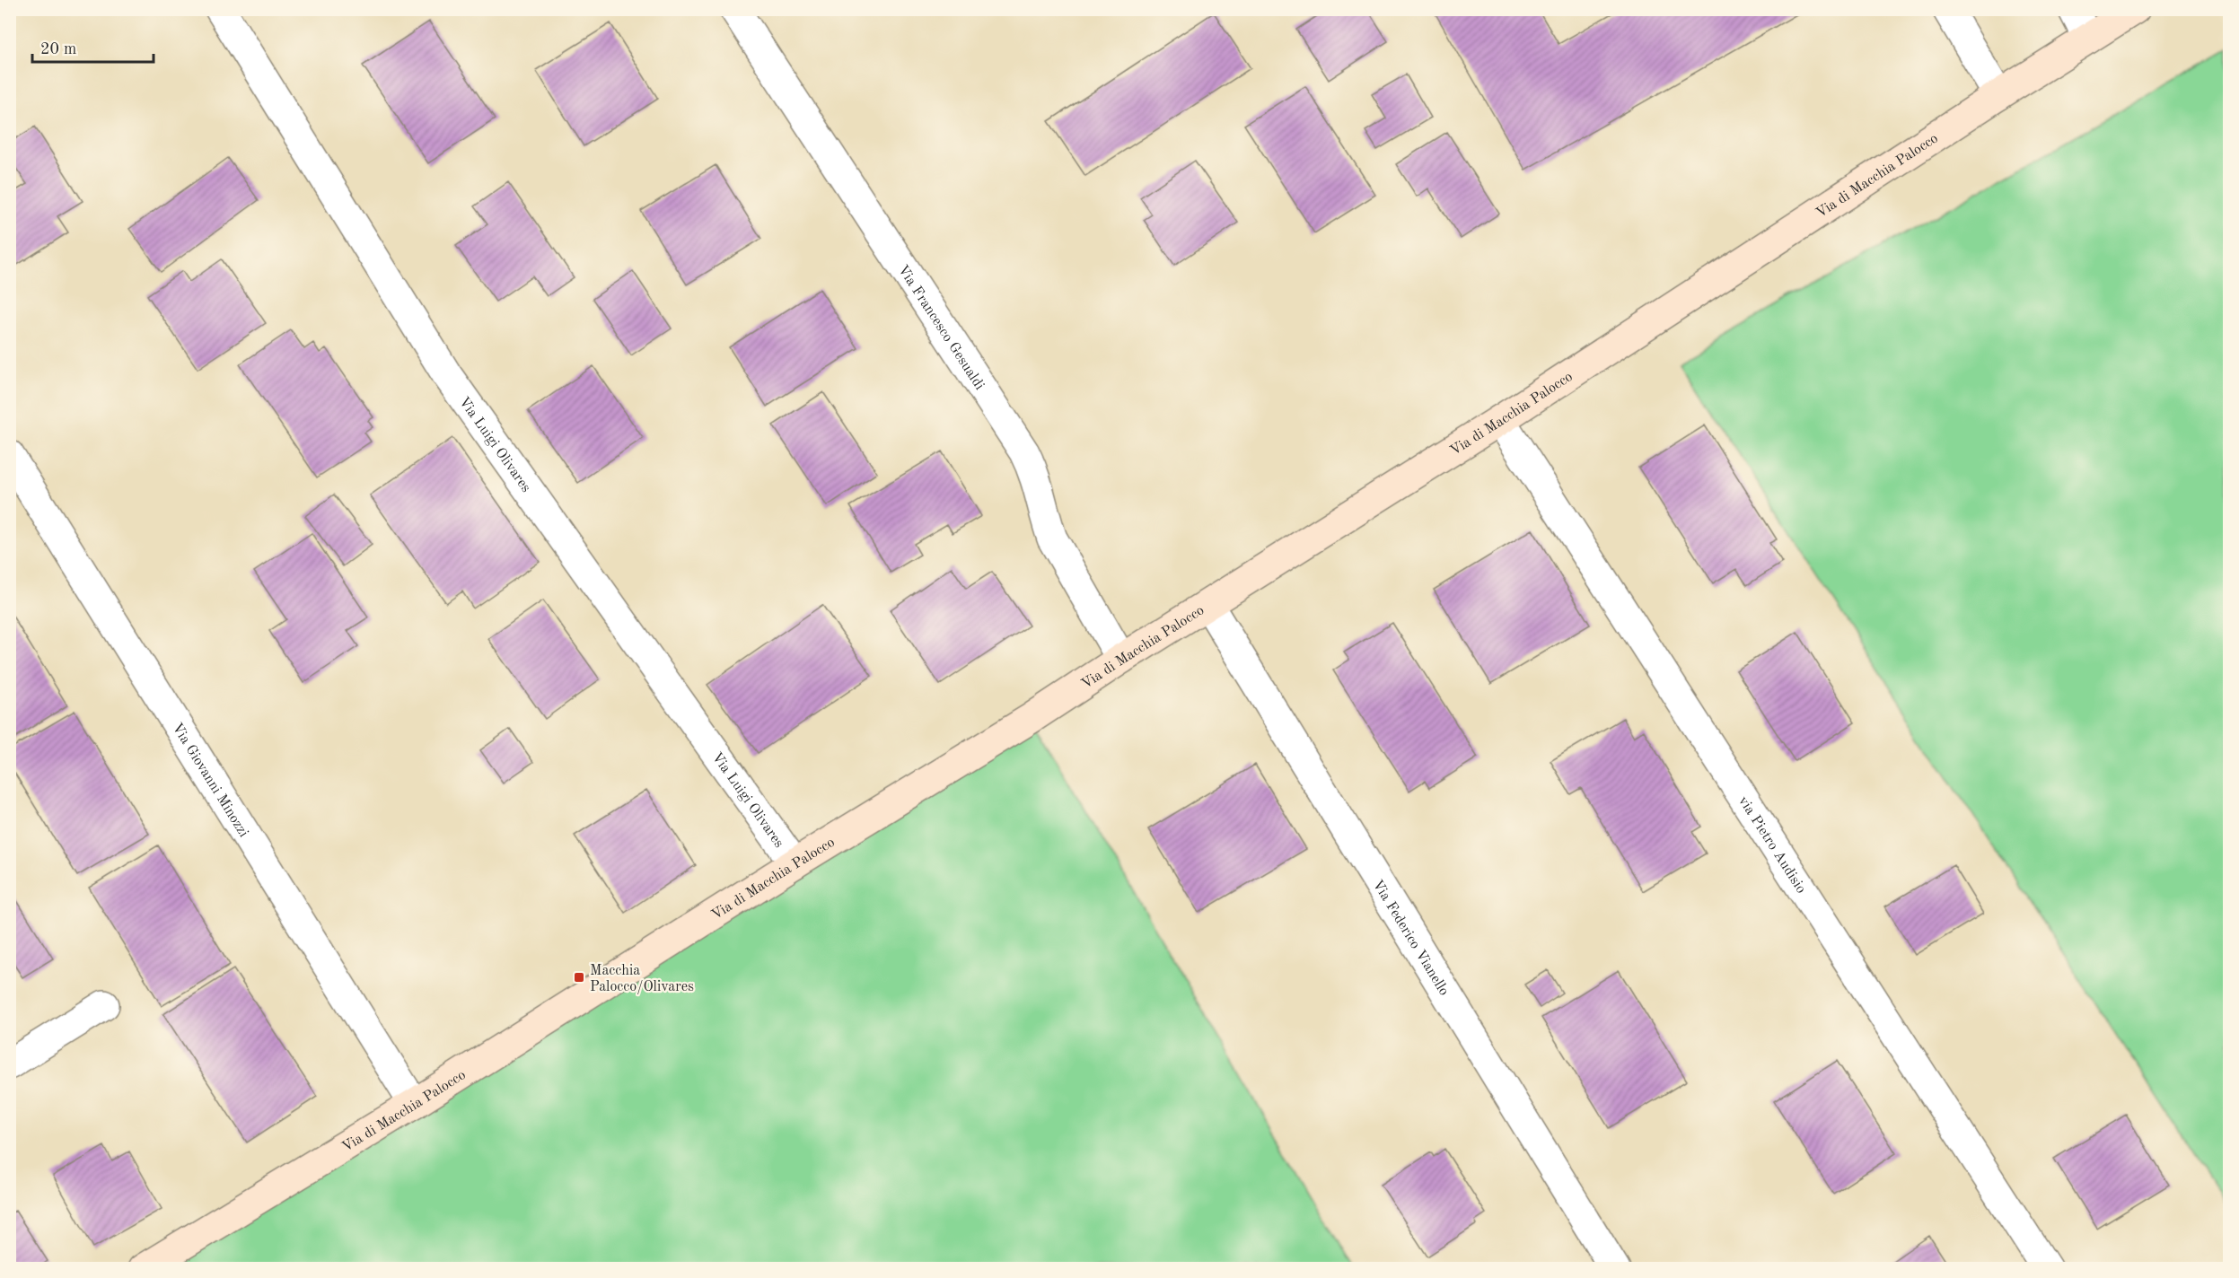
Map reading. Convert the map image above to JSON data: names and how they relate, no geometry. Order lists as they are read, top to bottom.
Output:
{
  "streets": {
    "street": [
      "Via di Macchia Palocco",
      "Via Francesco Gesualdi",
      "Via Luigi Olivares",
      "Via Giovanni Minozzi",
      "via Pietro Audisio",
      "Via Federico Vianello"
    ]
  },
  "crossings": [
    ["Via di Macchia Palocco", "Via Francesco Gesualdi"],
    ["Via di Macchia Palocco", "Via Luigi Olivares"],
    ["Via di Macchia Palocco", "Via Giovanni Minozzi"],
    ["Via di Macchia Palocco", "via Pietro Audisio"],
    ["Via di Macchia Palocco", "Via Federico Vianello"]
  ],
  "places": {
    "transit": ["Macchia Palocco/Olivares"]
  },
  "scale_bar": "20 m"
}
